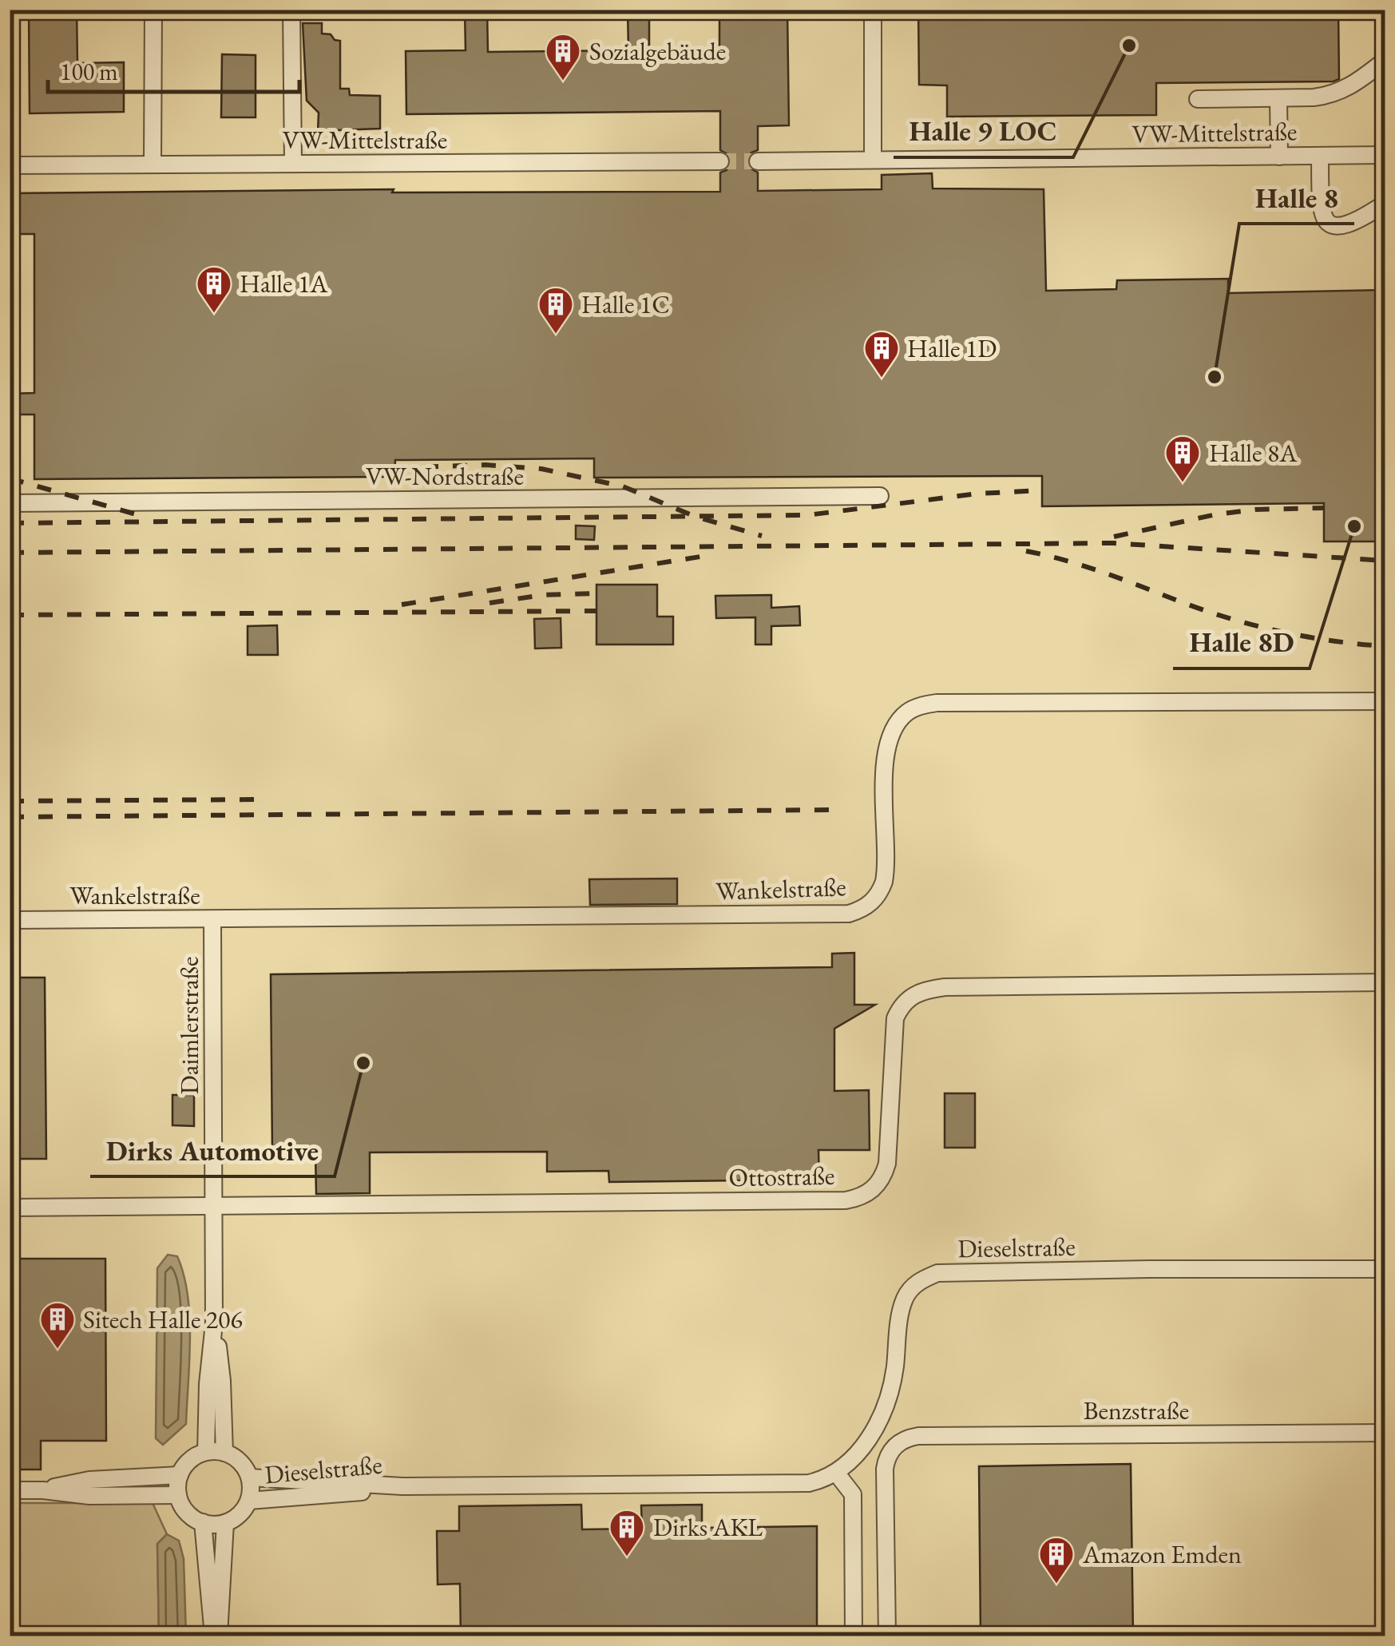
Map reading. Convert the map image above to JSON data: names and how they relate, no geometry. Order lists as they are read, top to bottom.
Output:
{
  "streets": {
    "street": [
      "VW-Mittelstraße",
      "VW-Nordstraße",
      "Wankelstraße",
      "Daimlerstraße",
      "Ottostraße",
      "Dieselstraße",
      "Benzstraße"
    ]
  },
  "crossings": [
    ["Wankelstraße", "Daimlerstraße"],
    ["Daimlerstraße", "Ottostraße"],
    ["Daimlerstraße", "Dieselstraße"]
  ],
  "places": {
    "other": [
      "Halle 9 LOC",
      "Halle 8",
      "Halle 8D",
      "Dirks Automotive"
    ],
    "building": [
      "Sozialgebäude",
      "Halle 1A",
      "Halle 1C",
      "Halle 1D",
      "Halle 8A",
      "Sitech Halle 206",
      "Dirks AKL",
      "Amazon Emden"
    ]
  },
  "scale_bar": "100 m"
}
